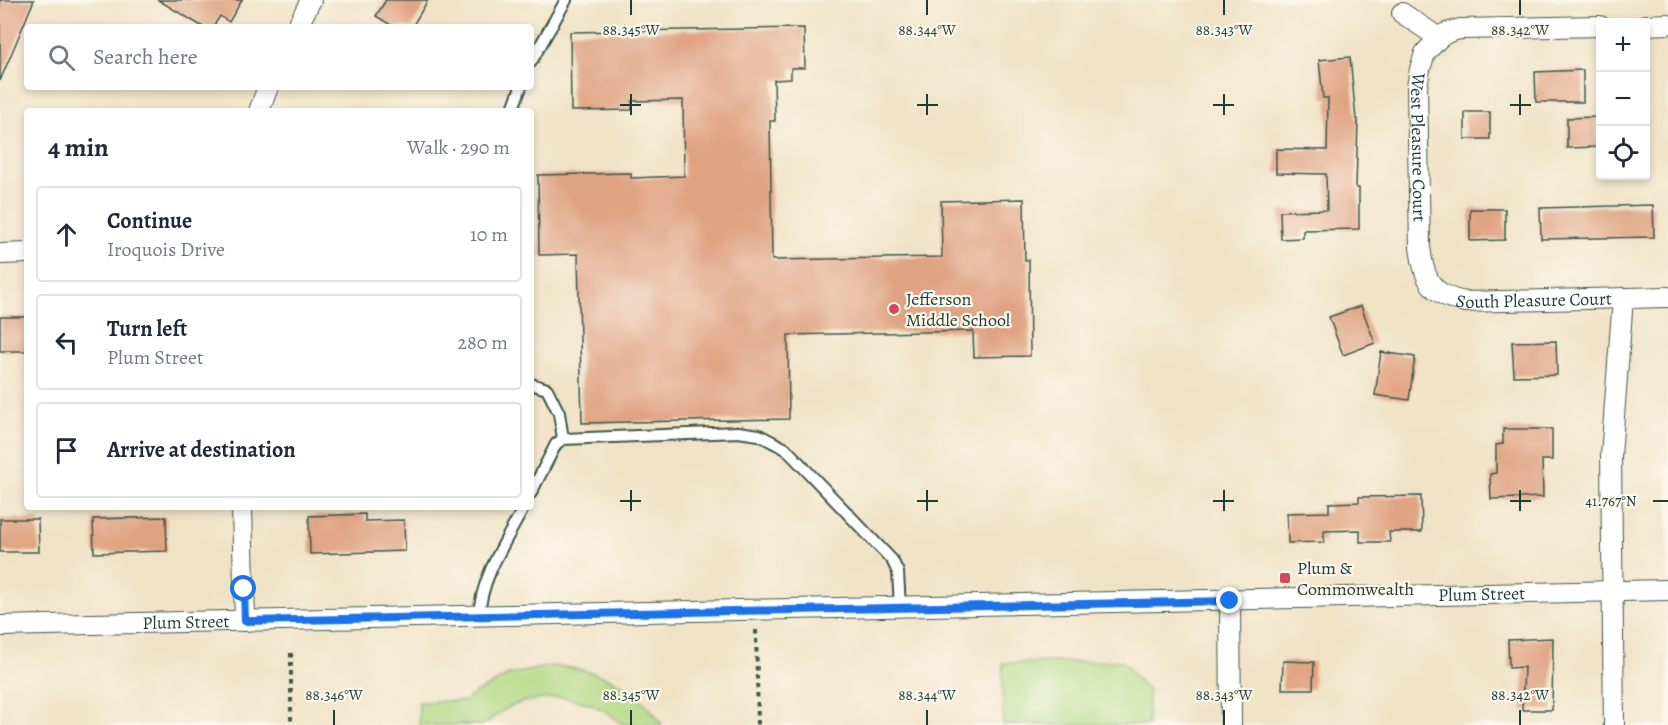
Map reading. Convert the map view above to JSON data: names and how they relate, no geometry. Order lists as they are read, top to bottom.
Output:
{
  "streets": {
    "street": ["West Pleasure Court", "South Pleasure Court", "Plum Street"]
  },
  "crossings": [
    ["West Pleasure Court", "South Pleasure Court"]
  ],
  "places": {
    "other": ["Jefferson Middle School"],
    "transit": ["Plum & Commonwealth"]
  },
  "page": {
    "map_buttons": ["+", "−"],
    "search": "Search here",
    "heading": ["4 min", "Walk · 290 m"],
    "list": [
      ["Continue", "Iroquois Drive", "10 m"],
      ["Turn left", "Plum Street", "280 m"],
      "Arrive at destination"
    ]
  },
  "coordinates": [
    "88.345°W",
    "88.344°W",
    "88.343°W",
    "88.342°W",
    "41.767°N",
    "88.346°W"
  ]
}
